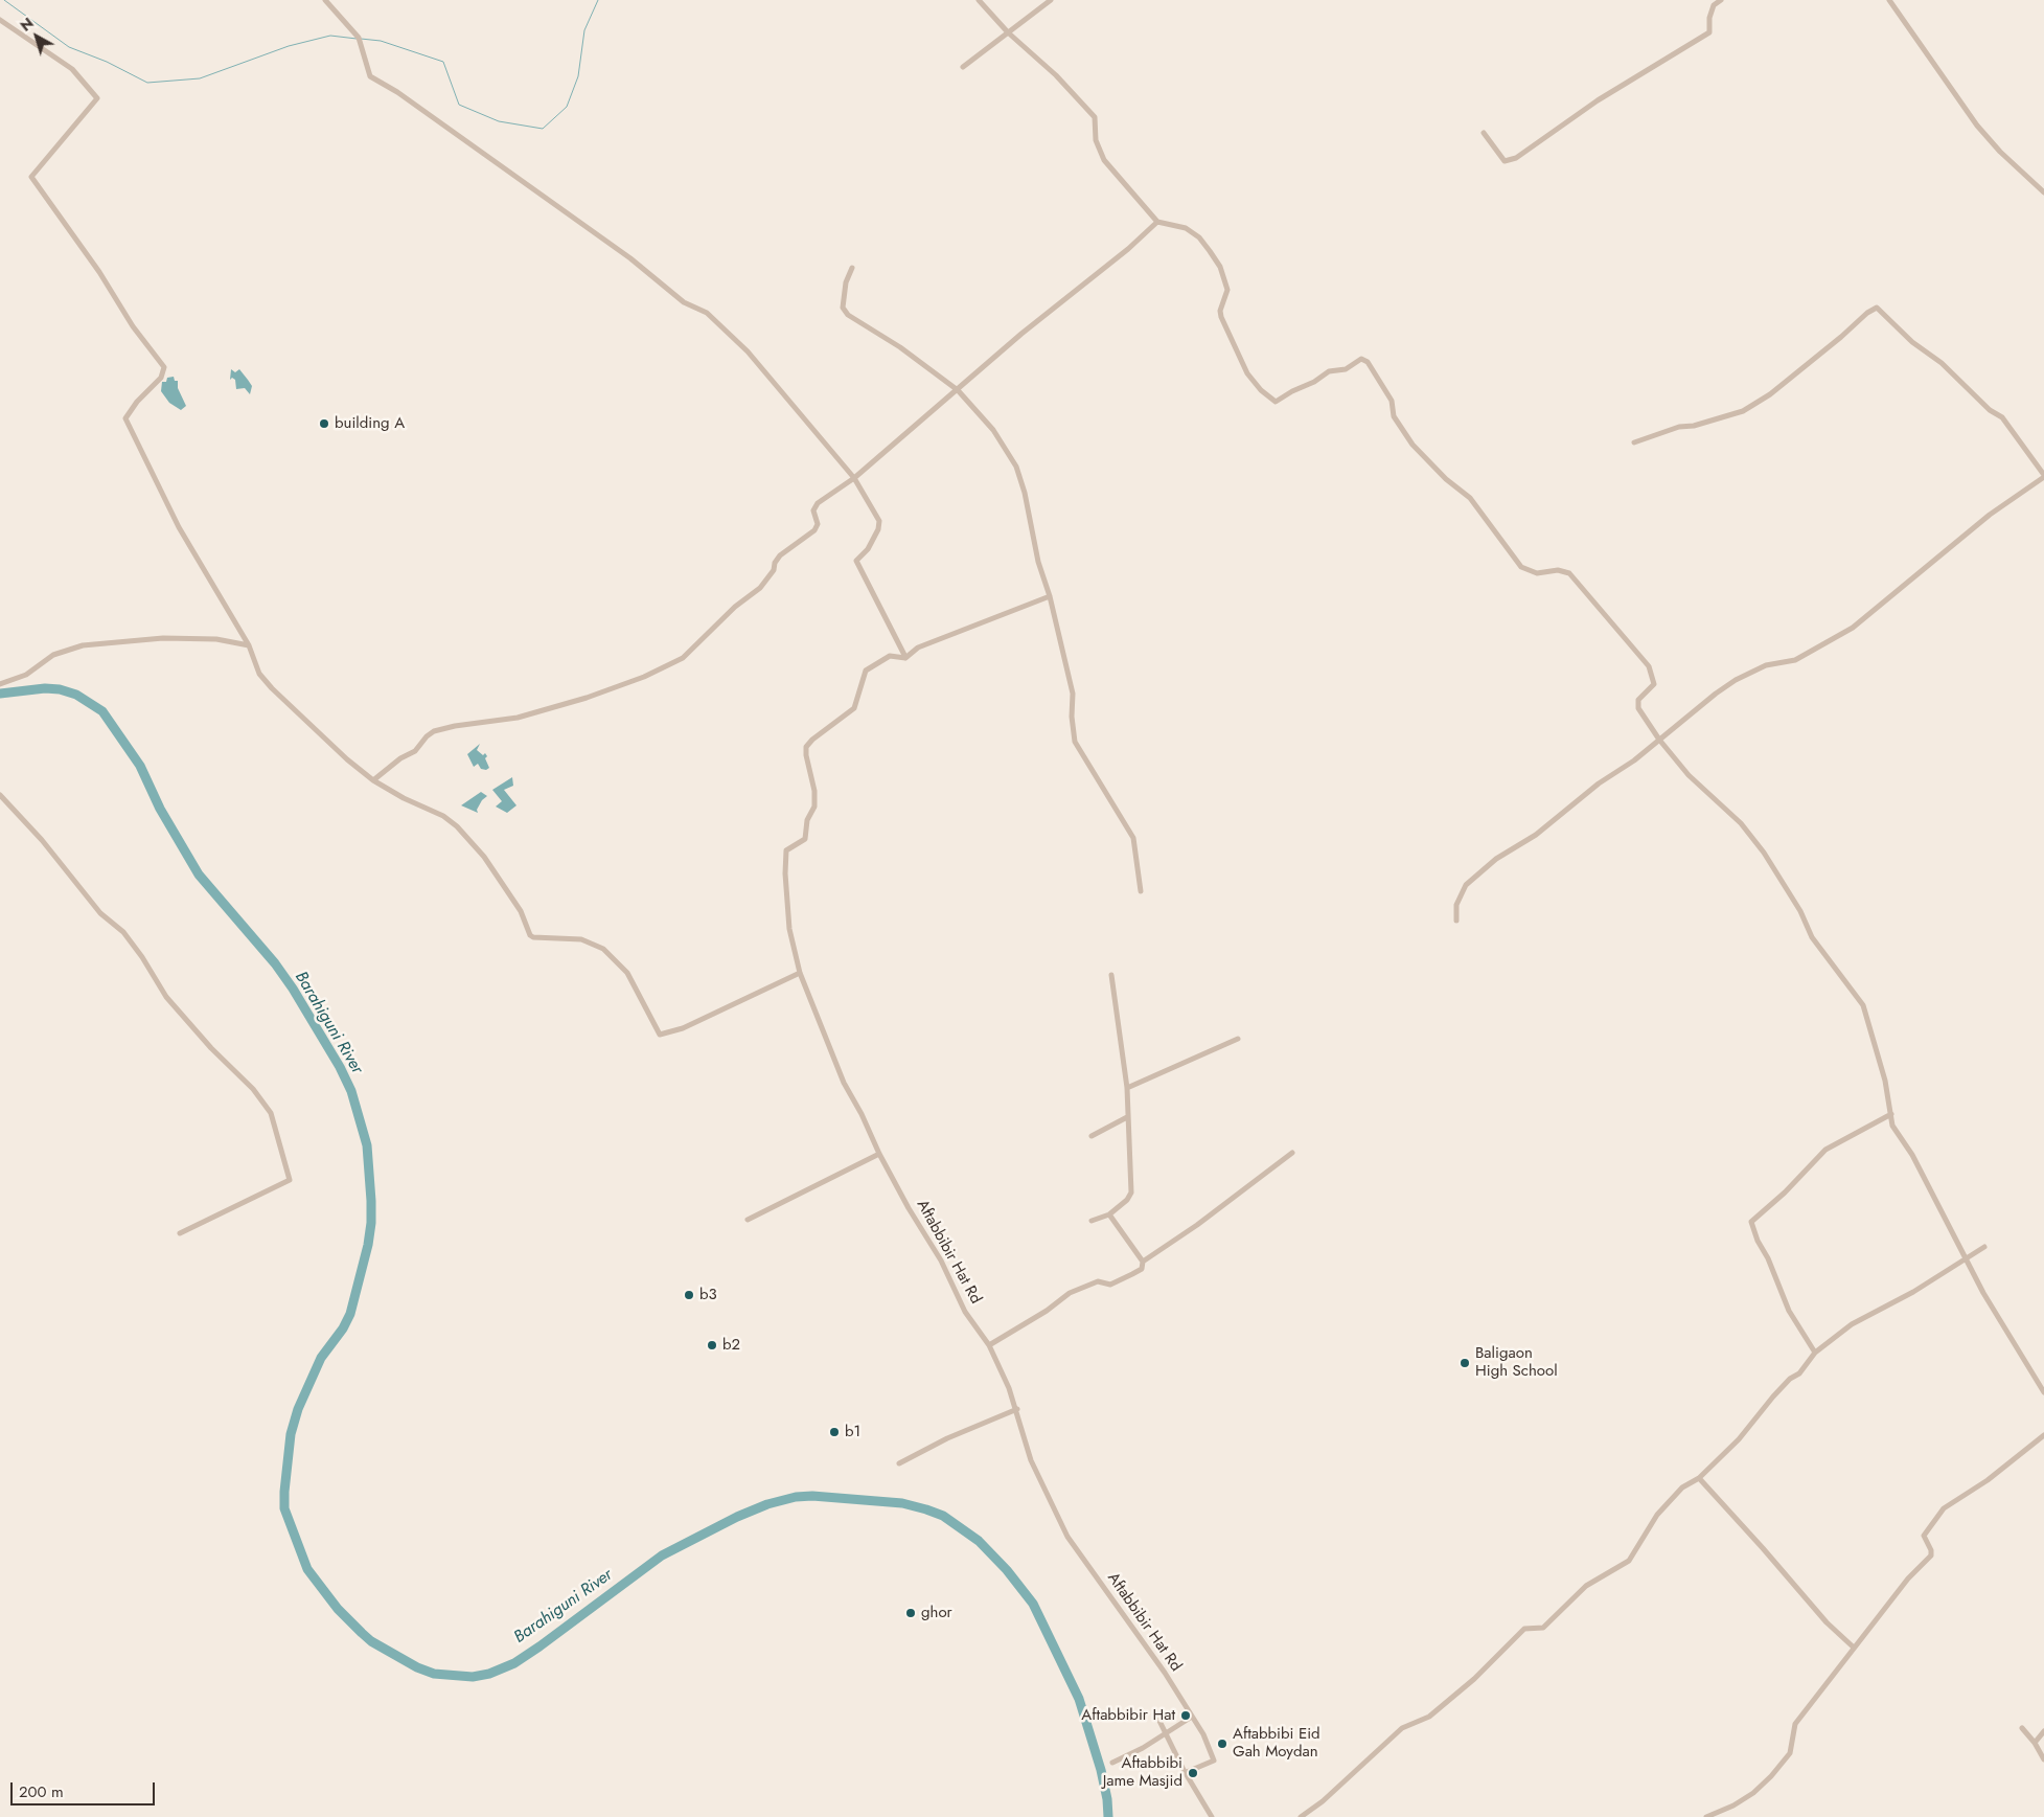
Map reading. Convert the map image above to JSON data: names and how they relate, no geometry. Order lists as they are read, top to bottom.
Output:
{
  "streets": {
    "street": ["Aftabbibir Hat Rd"]
  },
  "water": ["Barahiguni River"],
  "places": [
    "building A",
    "b3",
    "b2",
    "Baligaon High School",
    "b1",
    "ghor",
    "Aftabbibir Hat",
    "Aftabbibi Eid Gah Moydan",
    "Aftabbibi Jame Masjid"
  ],
  "scale_bar": "200 m",
  "north": "top left"
}
